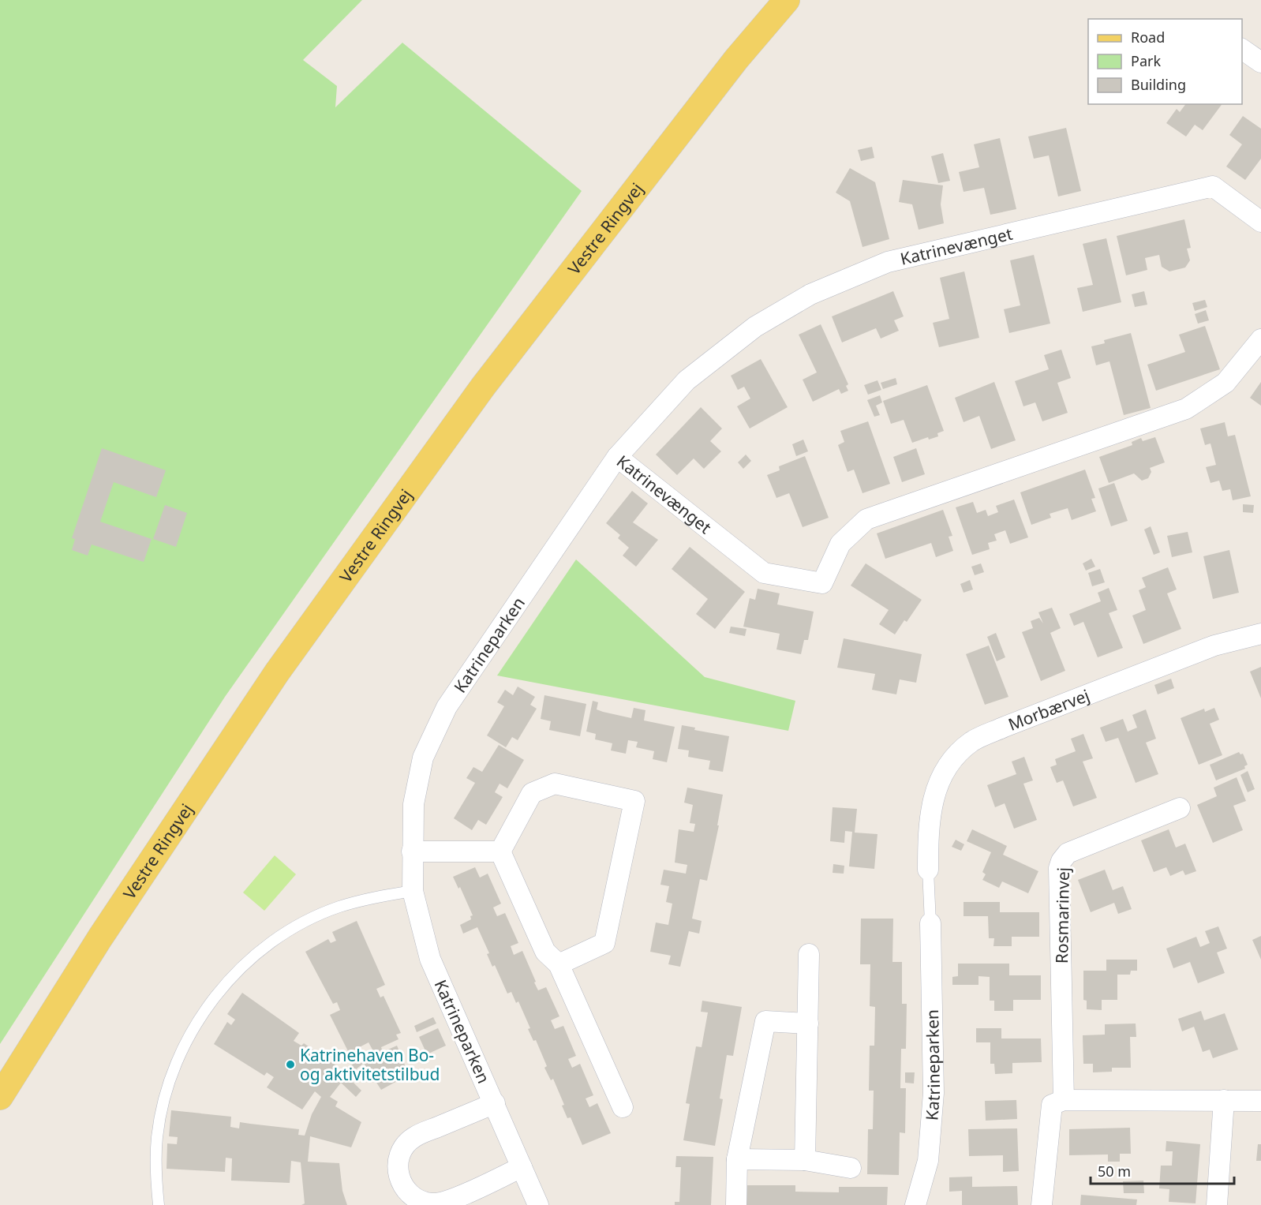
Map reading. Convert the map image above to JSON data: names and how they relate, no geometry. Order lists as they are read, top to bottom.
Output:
{
  "streets": {
    "main road": ["Vestre Ringvej"],
    "street": [
      "Katrinevænget",
      "Katrineparken",
      "Morbærvej",
      "Rosmarinvej"
    ]
  },
  "crossings": [
    ["Katrinevænget", "Katrineparken"]
  ],
  "places": ["Katrinehaven Bo- og aktivitetstilbud"],
  "legend": ["Road", "Park", "Building"],
  "scale_bar": "50 m"
}
